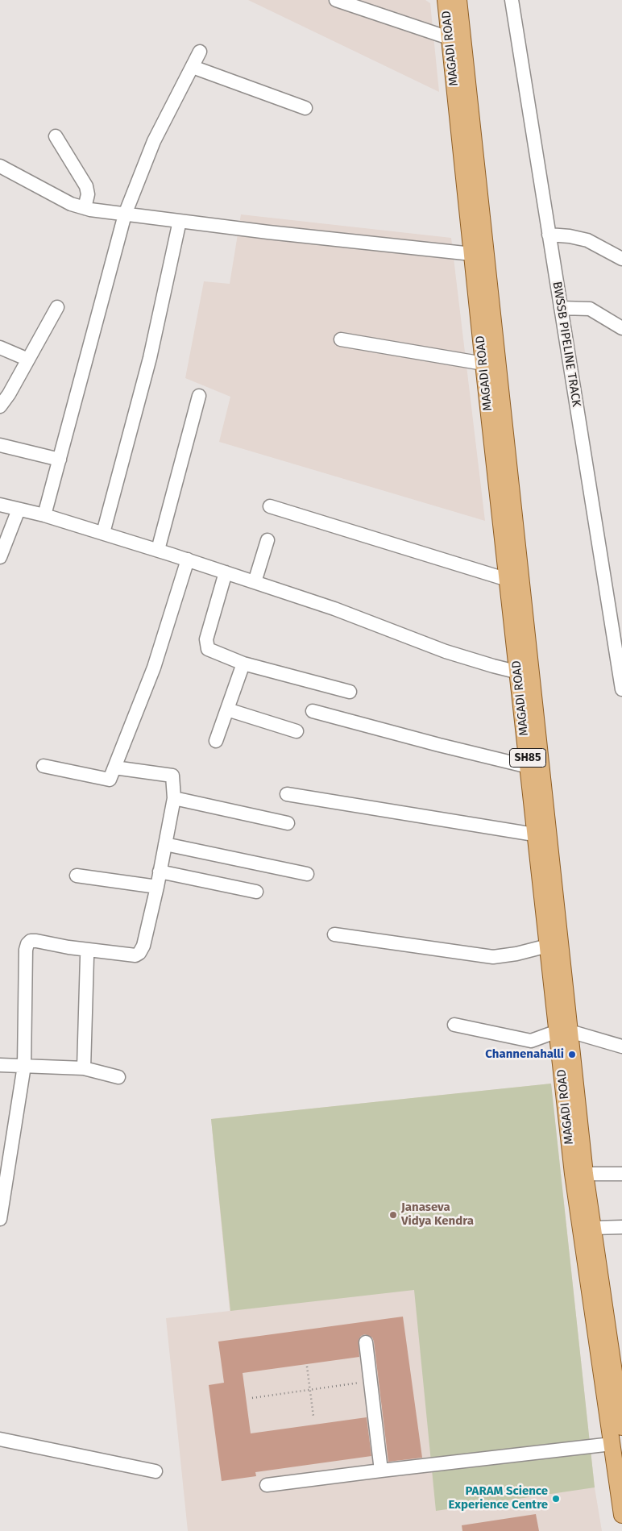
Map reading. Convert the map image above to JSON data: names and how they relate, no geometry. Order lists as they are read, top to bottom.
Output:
{
  "streets": {
    "main road": ["MAGADI ROAD", "SH85"],
    "street": ["BWSSB PIPELINE TRACK"]
  },
  "places": ["Channenahalli", "Janaseva Vidya Kendra", "PARAM Science Experience Centre"]
}
